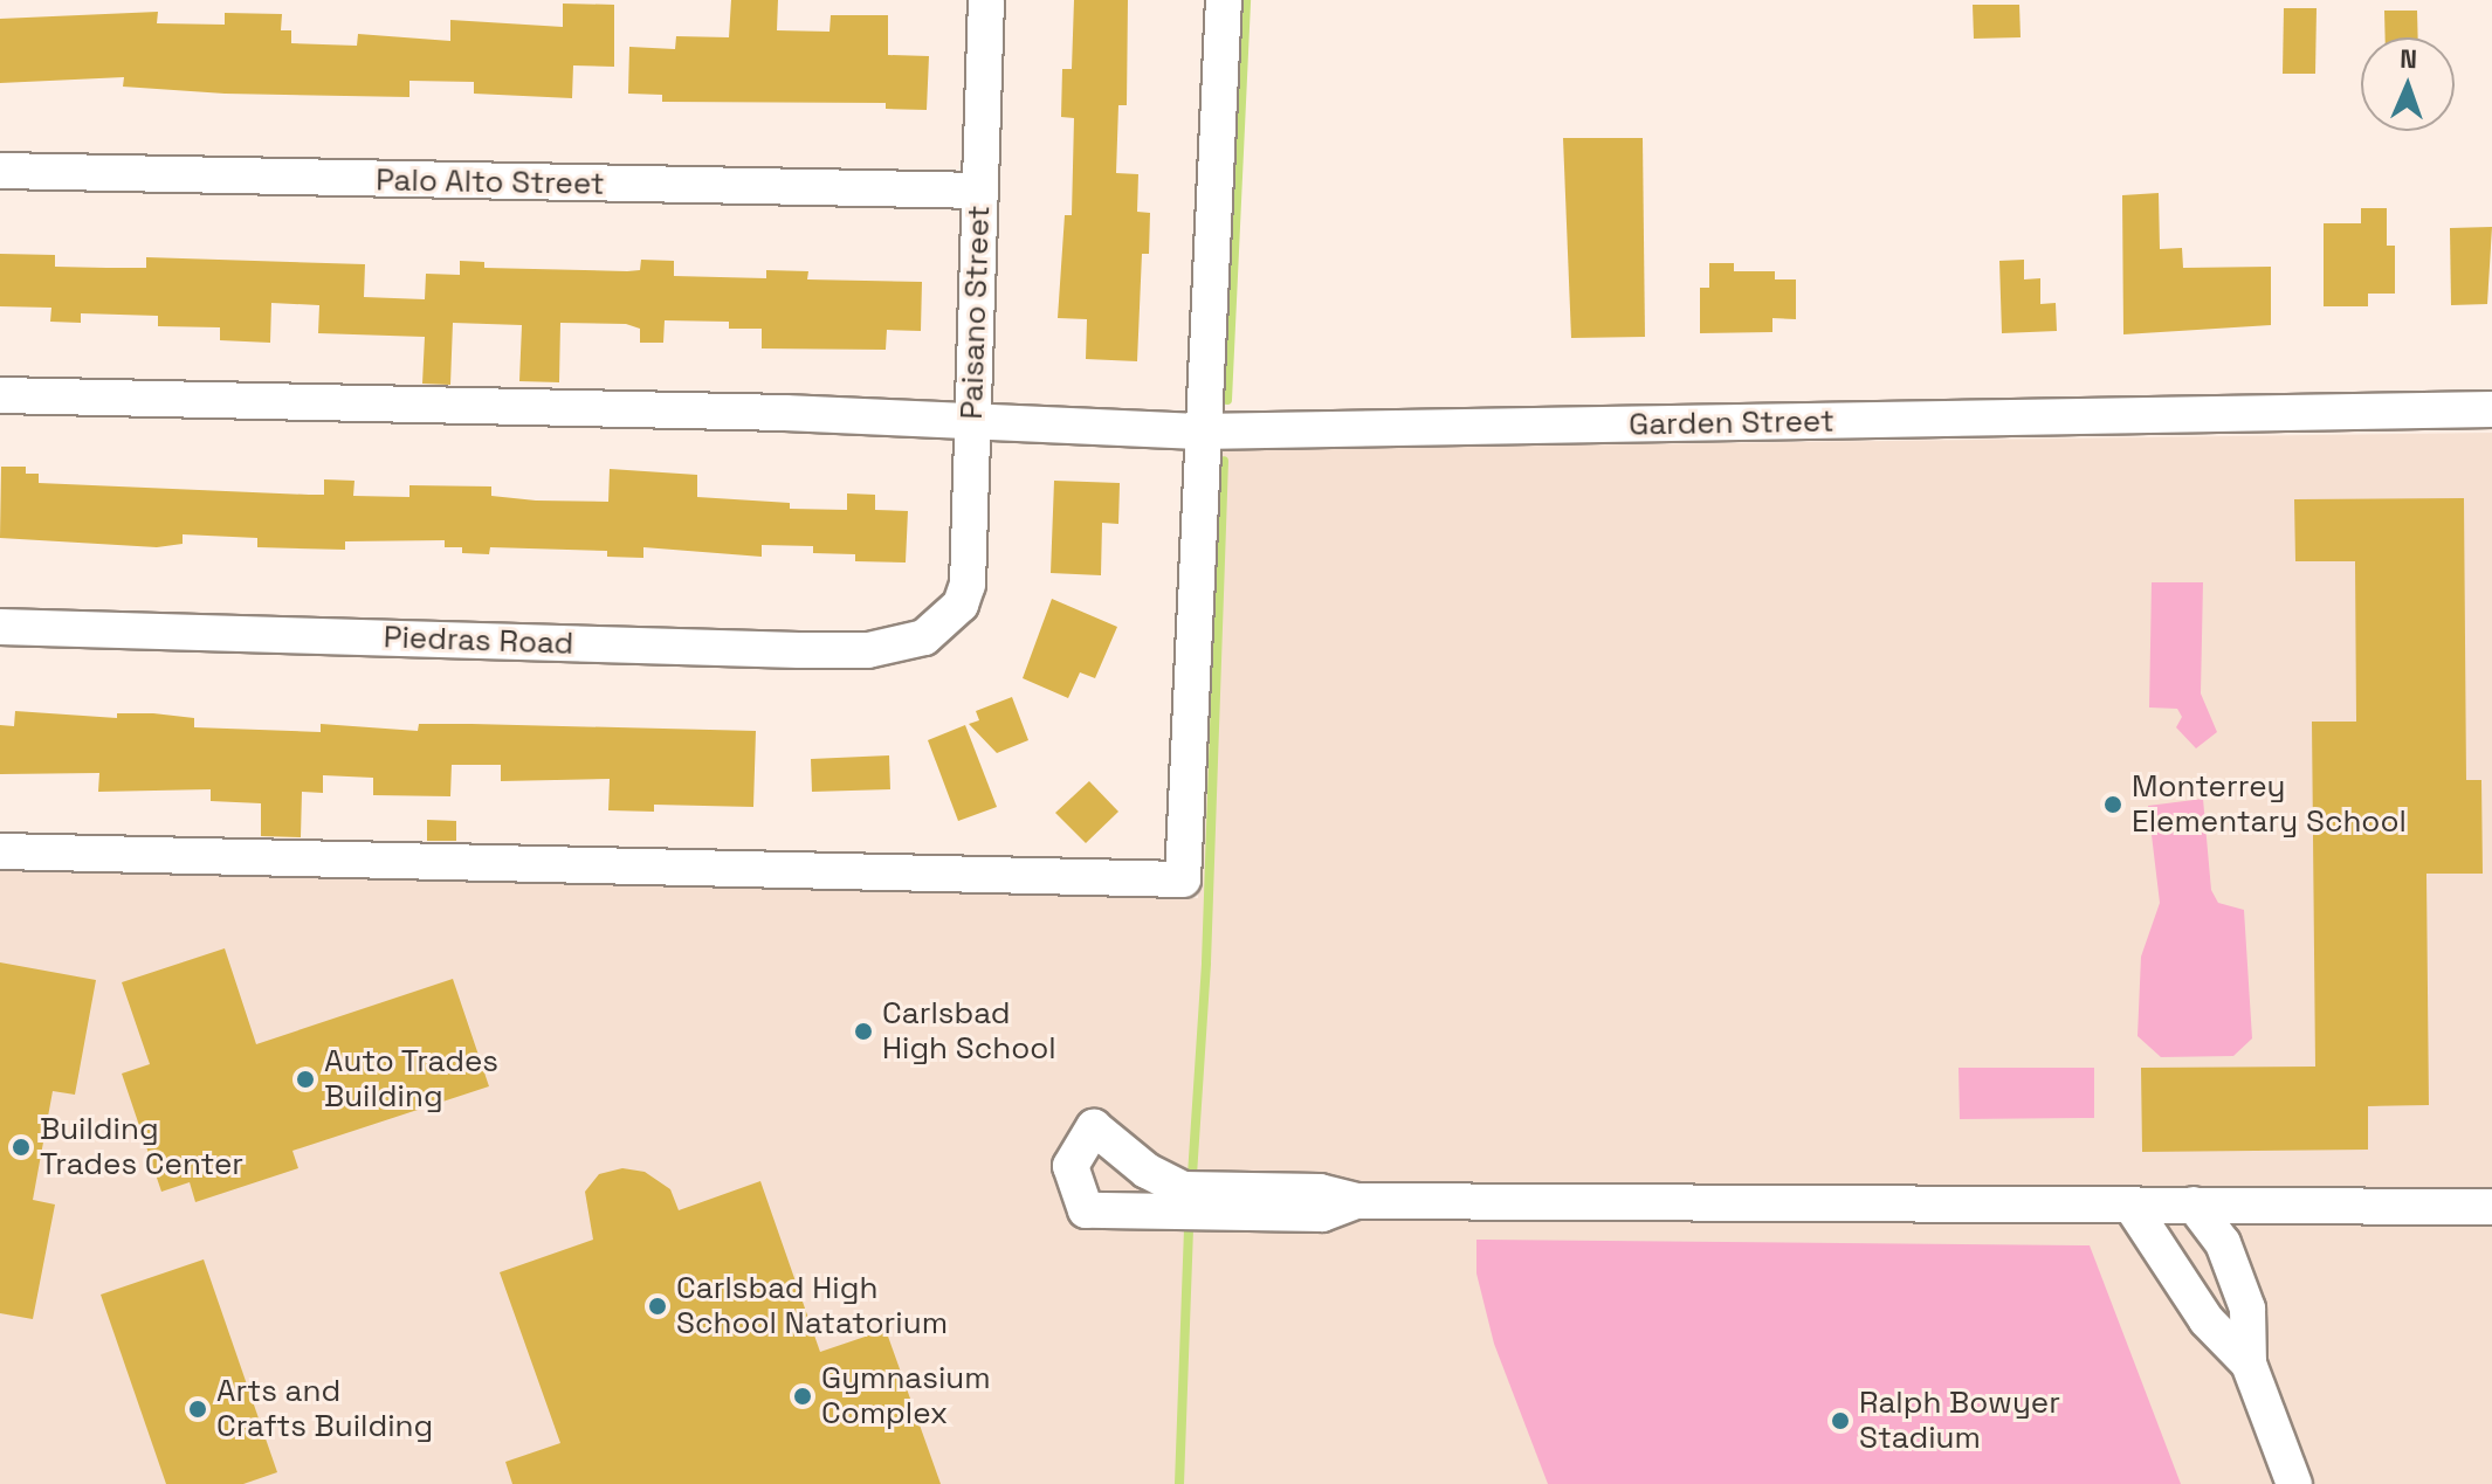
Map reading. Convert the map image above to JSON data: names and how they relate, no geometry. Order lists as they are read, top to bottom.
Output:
{
  "streets": {
    "street": [
      "Palo Alto Street",
      "Paisano Street",
      "Garden Street",
      "Piedras Road"
    ]
  },
  "crossings": [
    ["Palo Alto Street", "Paisano Street"],
    ["Paisano Street", "Garden Street"],
    ["Paisano Street", "Piedras Road"]
  ],
  "places": [
    "Monterrey Elementary School",
    "Carlsbad High School",
    "Auto Trades Building",
    "Building Trades Center",
    "Carlsbad High School Natatorium",
    "Gymnasium Complex",
    "Arts and Crafts Building",
    "Ralph Bowyer Stadium"
  ],
  "north": "top"
}
